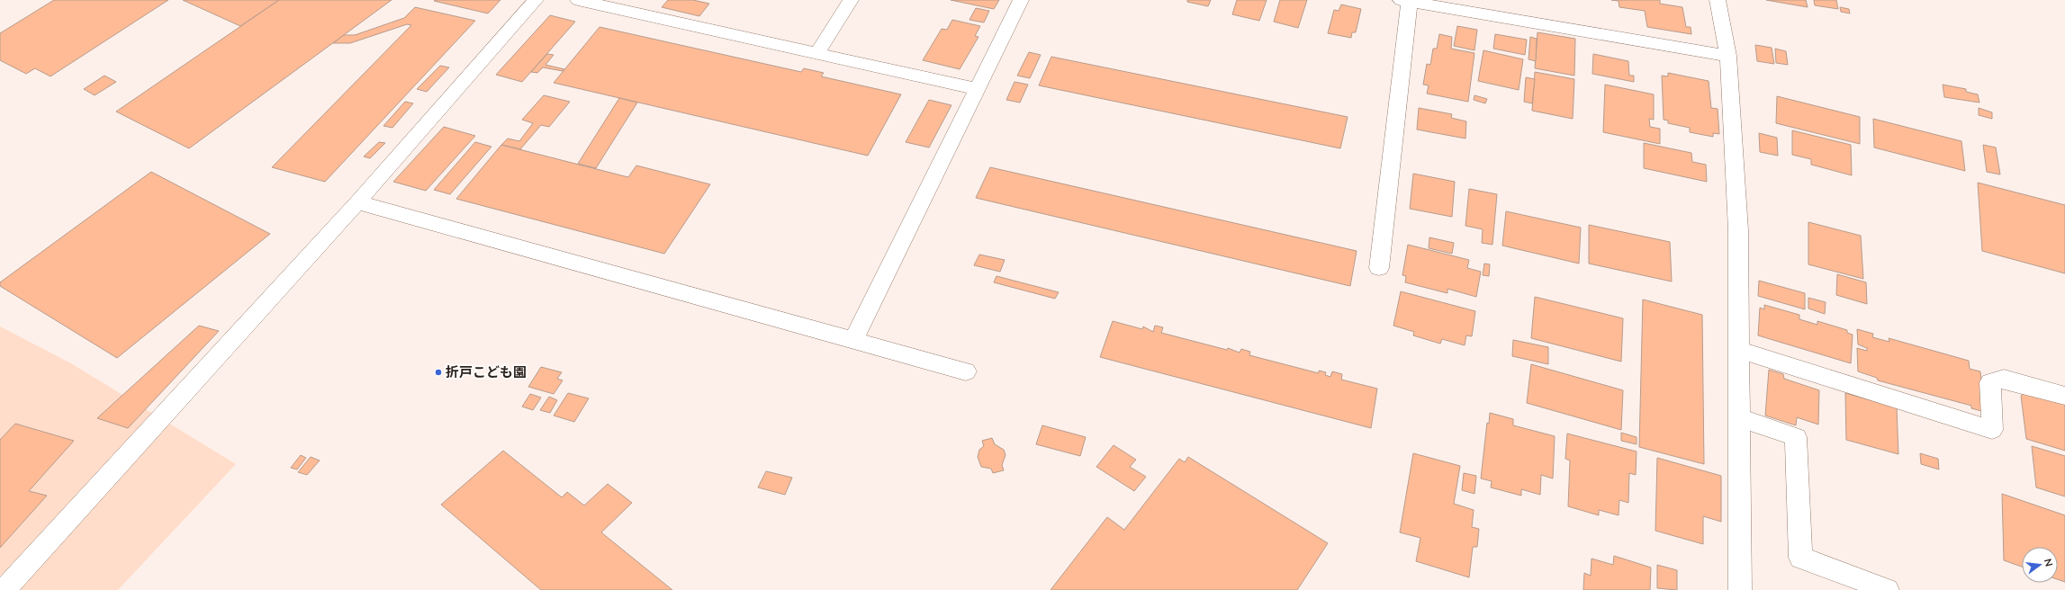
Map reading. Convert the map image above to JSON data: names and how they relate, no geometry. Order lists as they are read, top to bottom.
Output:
{
  "places": ["折戸こども園"],
  "north": "right"
}
